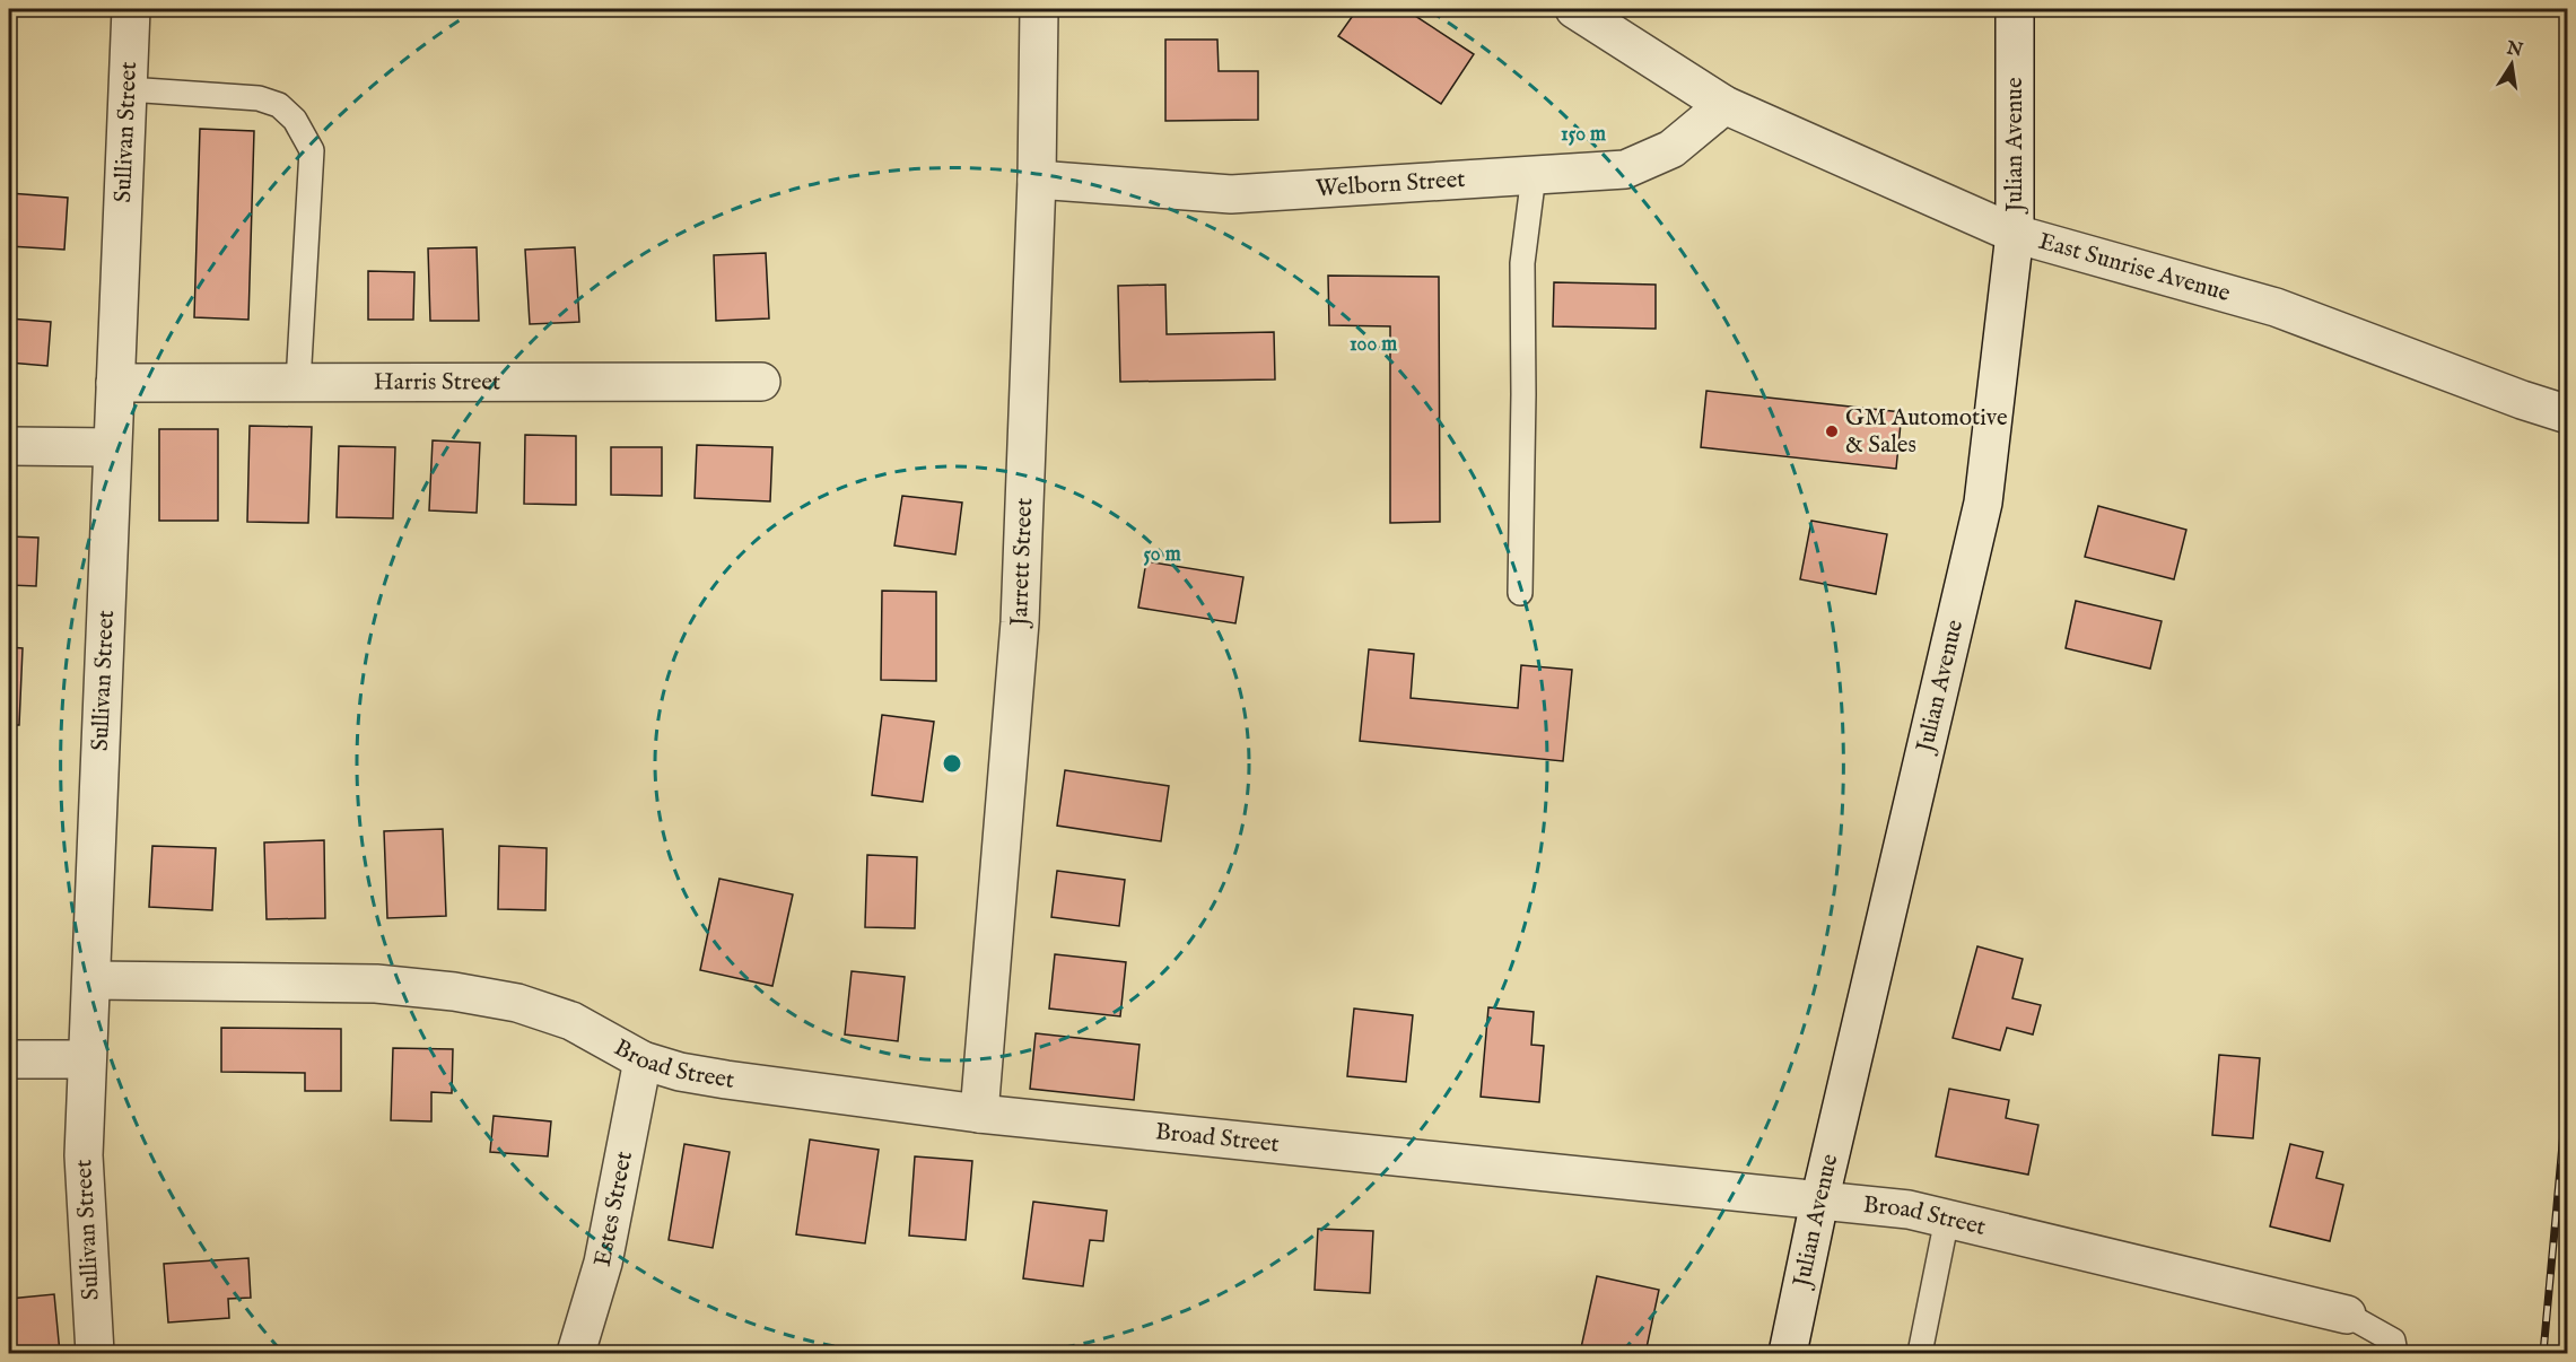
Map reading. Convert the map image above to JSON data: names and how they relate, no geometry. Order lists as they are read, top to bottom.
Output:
{
  "streets": {
    "street": [
      "Sullivan Street",
      "Julian Avenue",
      "Welborn Street",
      "East Sunrise Avenue",
      "Harris Street",
      "Jarrett Street",
      "Broad Street",
      "Estes Street"
    ]
  },
  "crossings": [
    ["Sullivan Street", "Harris Street"],
    ["Sullivan Street", "Broad Street"],
    ["Julian Avenue", "East Sunrise Avenue"],
    ["Julian Avenue", "Broad Street"],
    ["Welborn Street", "East Sunrise Avenue"],
    ["Welborn Street", "Jarrett Street"],
    ["Jarrett Street", "Broad Street"],
    ["Broad Street", "Estes Street"]
  ],
  "places": ["GM Automotive & Sales"],
  "north": "top",
  "rings": ["150 m", "100 m", "50 m"]
}
